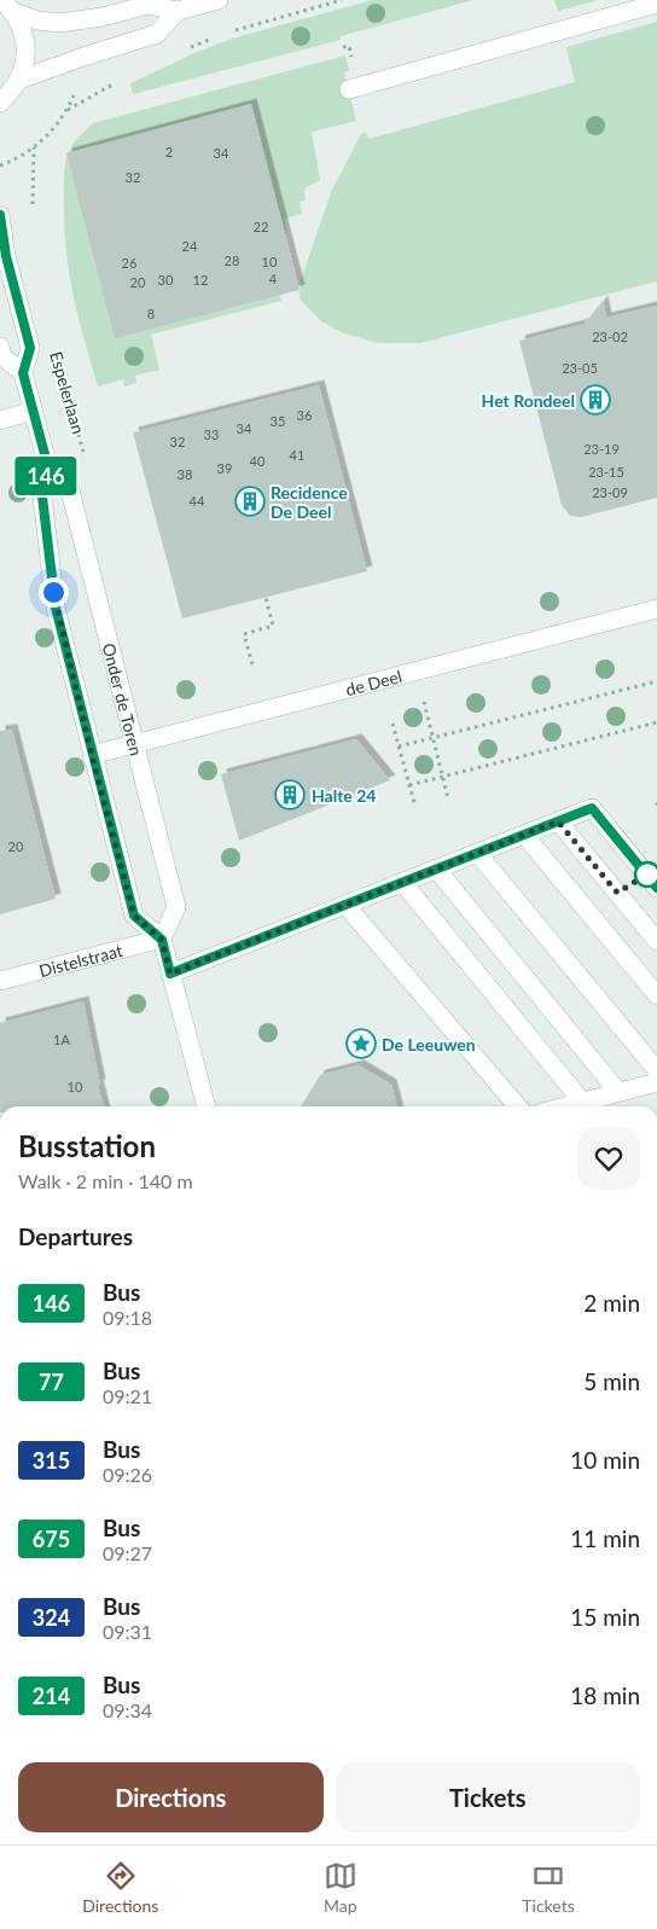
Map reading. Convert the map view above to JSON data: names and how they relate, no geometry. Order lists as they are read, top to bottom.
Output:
{
  "streets": {
    "main road": [
      "Espelerlaan",
      "de Deel",
      "Onder de Toren",
      "Distelstraat"
    ]
  },
  "crossings": [
    ["de Deel", "Onder de Toren"],
    ["Onder de Toren", "Distelstraat"]
  ],
  "places": {
    "building": ["Het Rondeel", "Recidence De Deel", "Halte 24"],
    "place": ["De Leeuwen"]
  },
  "lines": ["bus line 146"],
  "house_numbers": [
    "2",
    "34",
    "32",
    "22",
    "24",
    "28",
    "10",
    "26",
    "4",
    "30",
    "12",
    "20",
    "8",
    "23-02",
    "23-05",
    "36",
    "35",
    "34",
    "33",
    "32",
    "23-19",
    "41",
    "40",
    "39",
    "23-15",
    "38",
    "23-09",
    "44",
    "20",
    "1A",
    "10"
  ],
  "page": {
    "on_map": "146",
    "heading": [
      ["Busstation", "Walk · 2 min · 140 m"],
      "Departures"
    ],
    "list": [
      {
        "mark": "146",
        "name": "Bus",
        "note": "09:18",
        "value": "2 min"
      },
      {
        "mark": "77",
        "name": "Bus",
        "note": "09:21",
        "value": "5 min"
      },
      {
        "mark": "315",
        "name": "Bus",
        "note": "09:26",
        "value": "10 min"
      },
      {
        "mark": "675",
        "name": "Bus",
        "note": "09:27",
        "value": "11 min"
      },
      {
        "mark": "324",
        "name": "Bus",
        "note": "09:31",
        "value": "15 min"
      },
      {
        "mark": "214",
        "name": "Bus",
        "note": "09:34",
        "value": "18 min"
      }
    ],
    "buttons": ["Directions", "Tickets"],
    "tabs": ["Directions", "Map", "Tickets"]
  }
}
